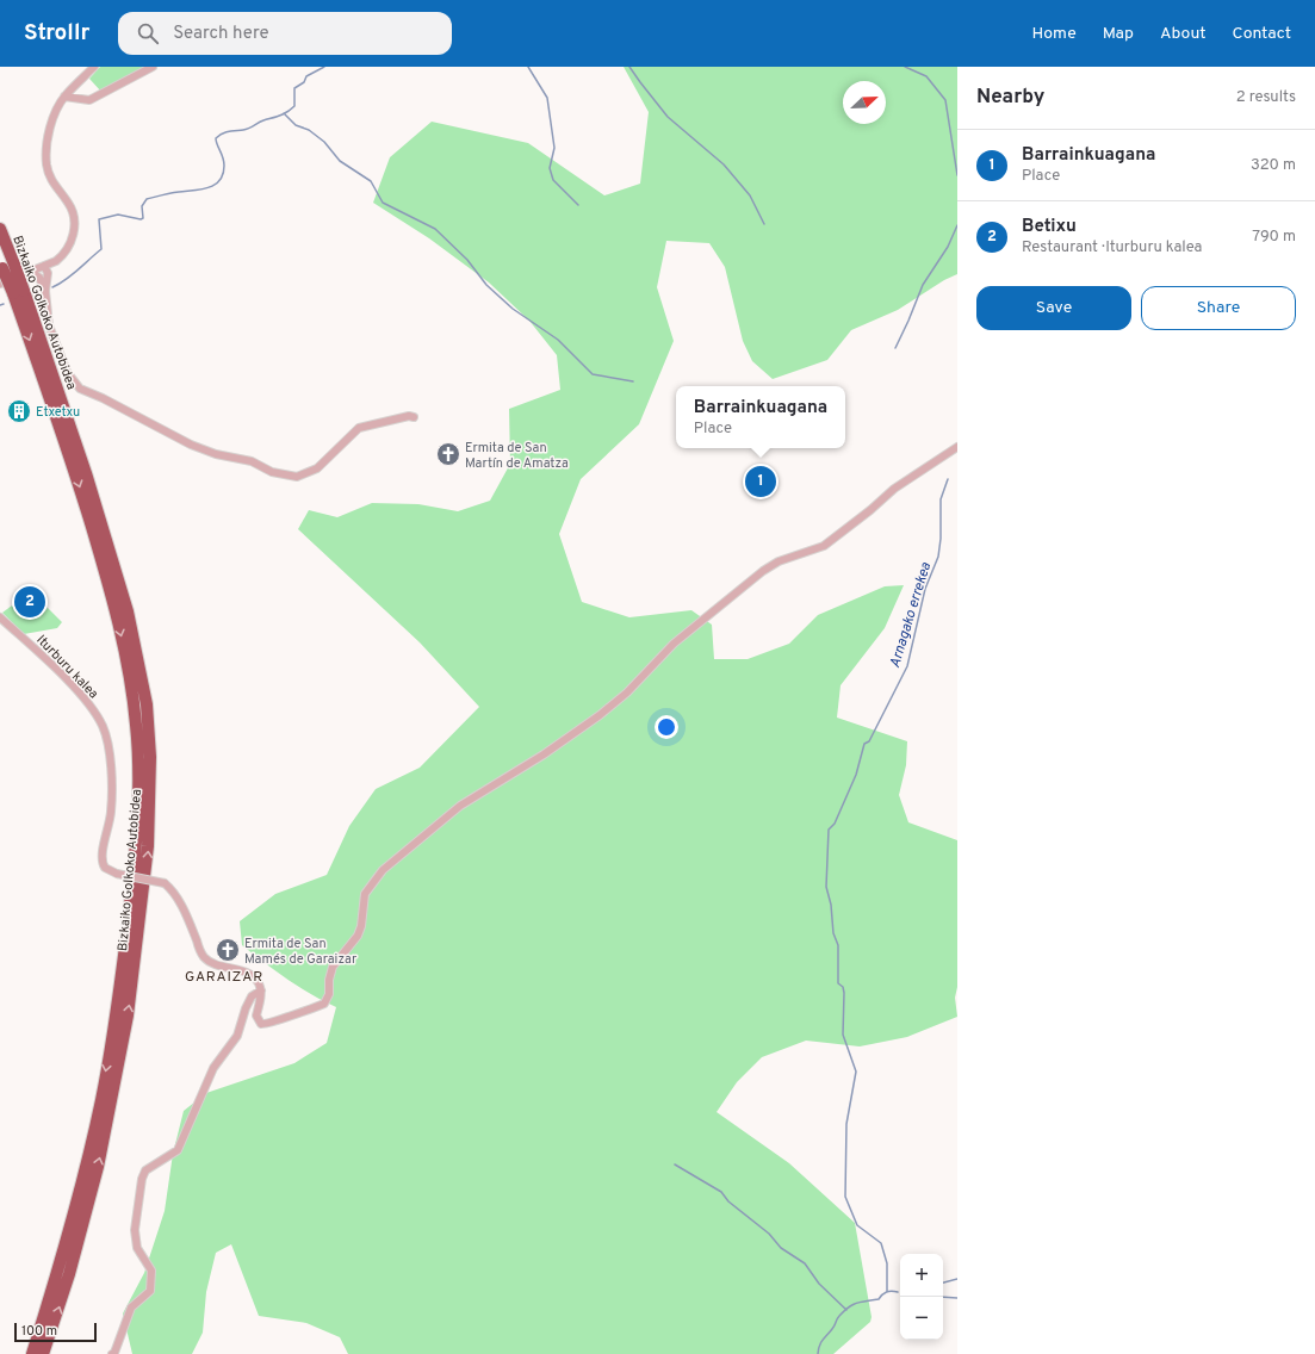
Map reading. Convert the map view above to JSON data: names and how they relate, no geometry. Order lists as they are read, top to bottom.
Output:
{
  "streets": {
    "highway": ["Bizkaiko Golkoko Autobidea"],
    "street": ["Iturburu kalea"]
  },
  "districts": ["GARAIZAR"],
  "water": ["Arnagako errekea"],
  "places": {
    "building": ["Etxetxu"],
    "church": ["Ermita de San Martín de Amatza", "Ermita de San Mamés de Garaizar"]
  },
  "scale_bar": "100 m",
  "north": "top right",
  "page": {
    "header": "Strollr",
    "search": "Search here",
    "nav": [
      "Home",
      "Map",
      "About",
      "Contact"
    ],
    "heading": ["Nearby", "2 results"],
    "list": [
      {
        "mark": "1",
        "name": "Barrainkuagana",
        "note": "Place",
        "value": "320 m"
      },
      {
        "mark": "2",
        "name": "Betixu",
        "note": "Restaurant · Iturburu kalea",
        "value": "790 m"
      }
    ],
    "buttons": ["Save", "Share"],
    "popup": ["Barrainkuagana", "Place"],
    "pins": ["1", "2"],
    "map_buttons": ["+", "−"],
    "scale": "100 m"
  }
}
